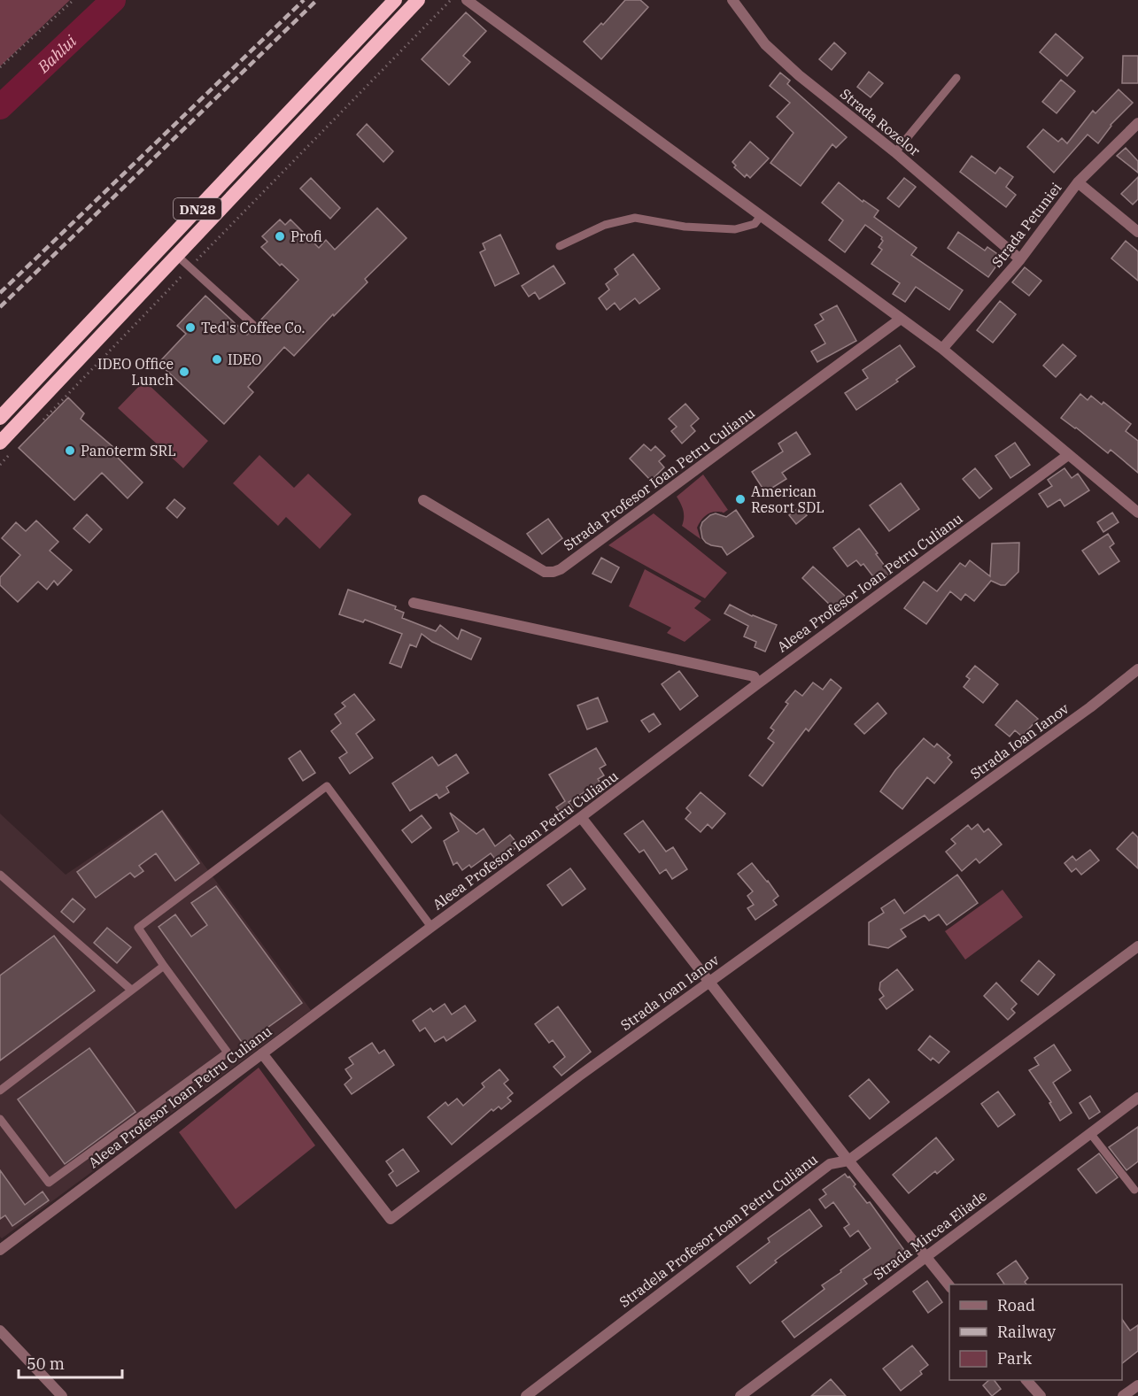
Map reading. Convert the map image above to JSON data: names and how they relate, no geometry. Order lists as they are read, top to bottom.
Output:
{
  "streets": {
    "highway": ["DN28"],
    "street": [
      "Strada Rozelor",
      "Strada Petuniei",
      "Strada Profesor Ioan Petru Culianu",
      "Aleea Profesor Ioan Petru Culianu",
      "Strada Ioan Ianov",
      "Stradela Profesor Ioan Petru Culianu",
      "Strada Mircea Eliade"
    ]
  },
  "crossings": [
    ["Strada Rozelor", "Strada Petuniei"],
    ["Aleea Profesor Ioan Petru Culianu", "Strada Ioan Ianov"]
  ],
  "water": ["Bahlui"],
  "places": [
    "Profi",
    "Ted's Coffee Co.",
    "IDEO",
    "IDEO Office Lunch",
    "Panoterm SRL",
    "American Resort SDL"
  ],
  "legend": ["Road", "Railway", "Park"],
  "scale_bar": "50 m"
}
